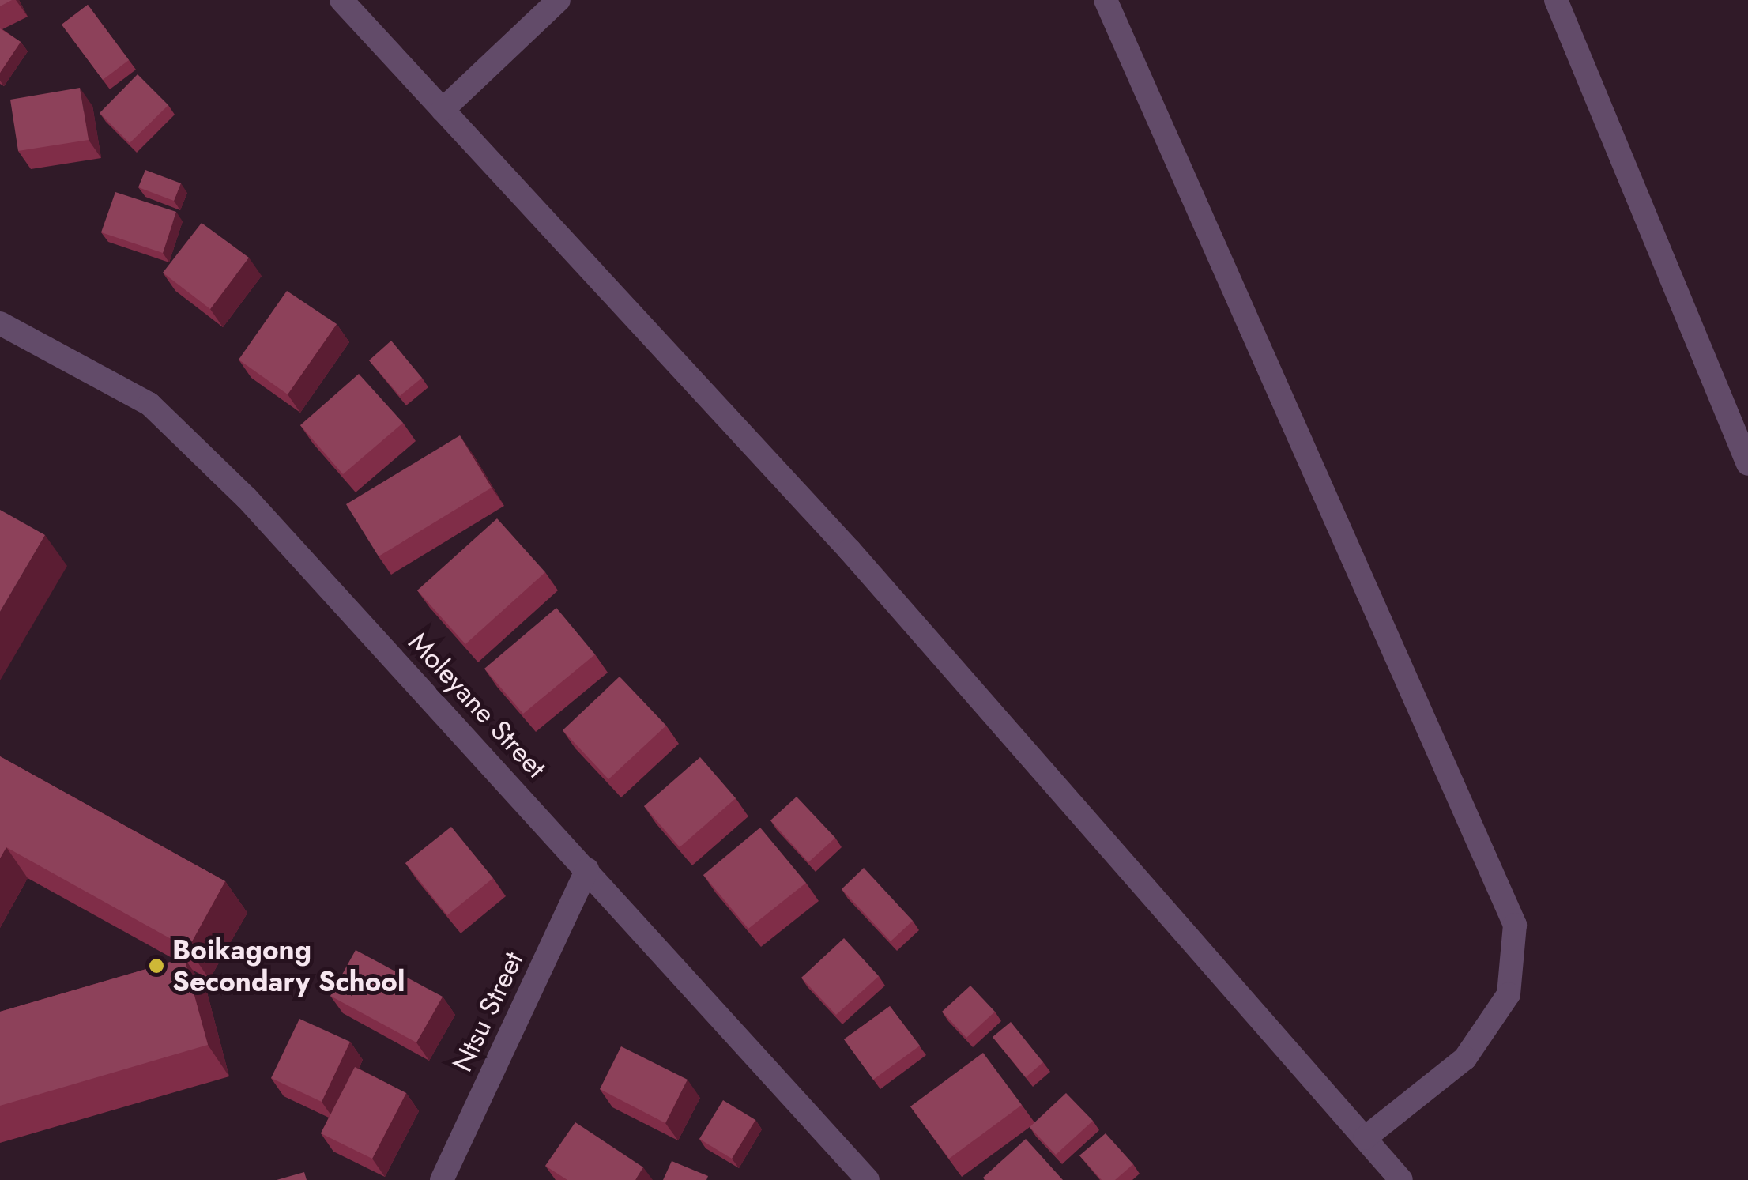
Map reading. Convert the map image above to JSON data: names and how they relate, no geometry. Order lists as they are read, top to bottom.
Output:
{
  "streets": {
    "street": ["Moleyane Street", "Ntsu Street"]
  },
  "crossings": [
    ["Moleyane Street", "Ntsu Street"]
  ],
  "places": ["Boikagong Secondary School"]
}
